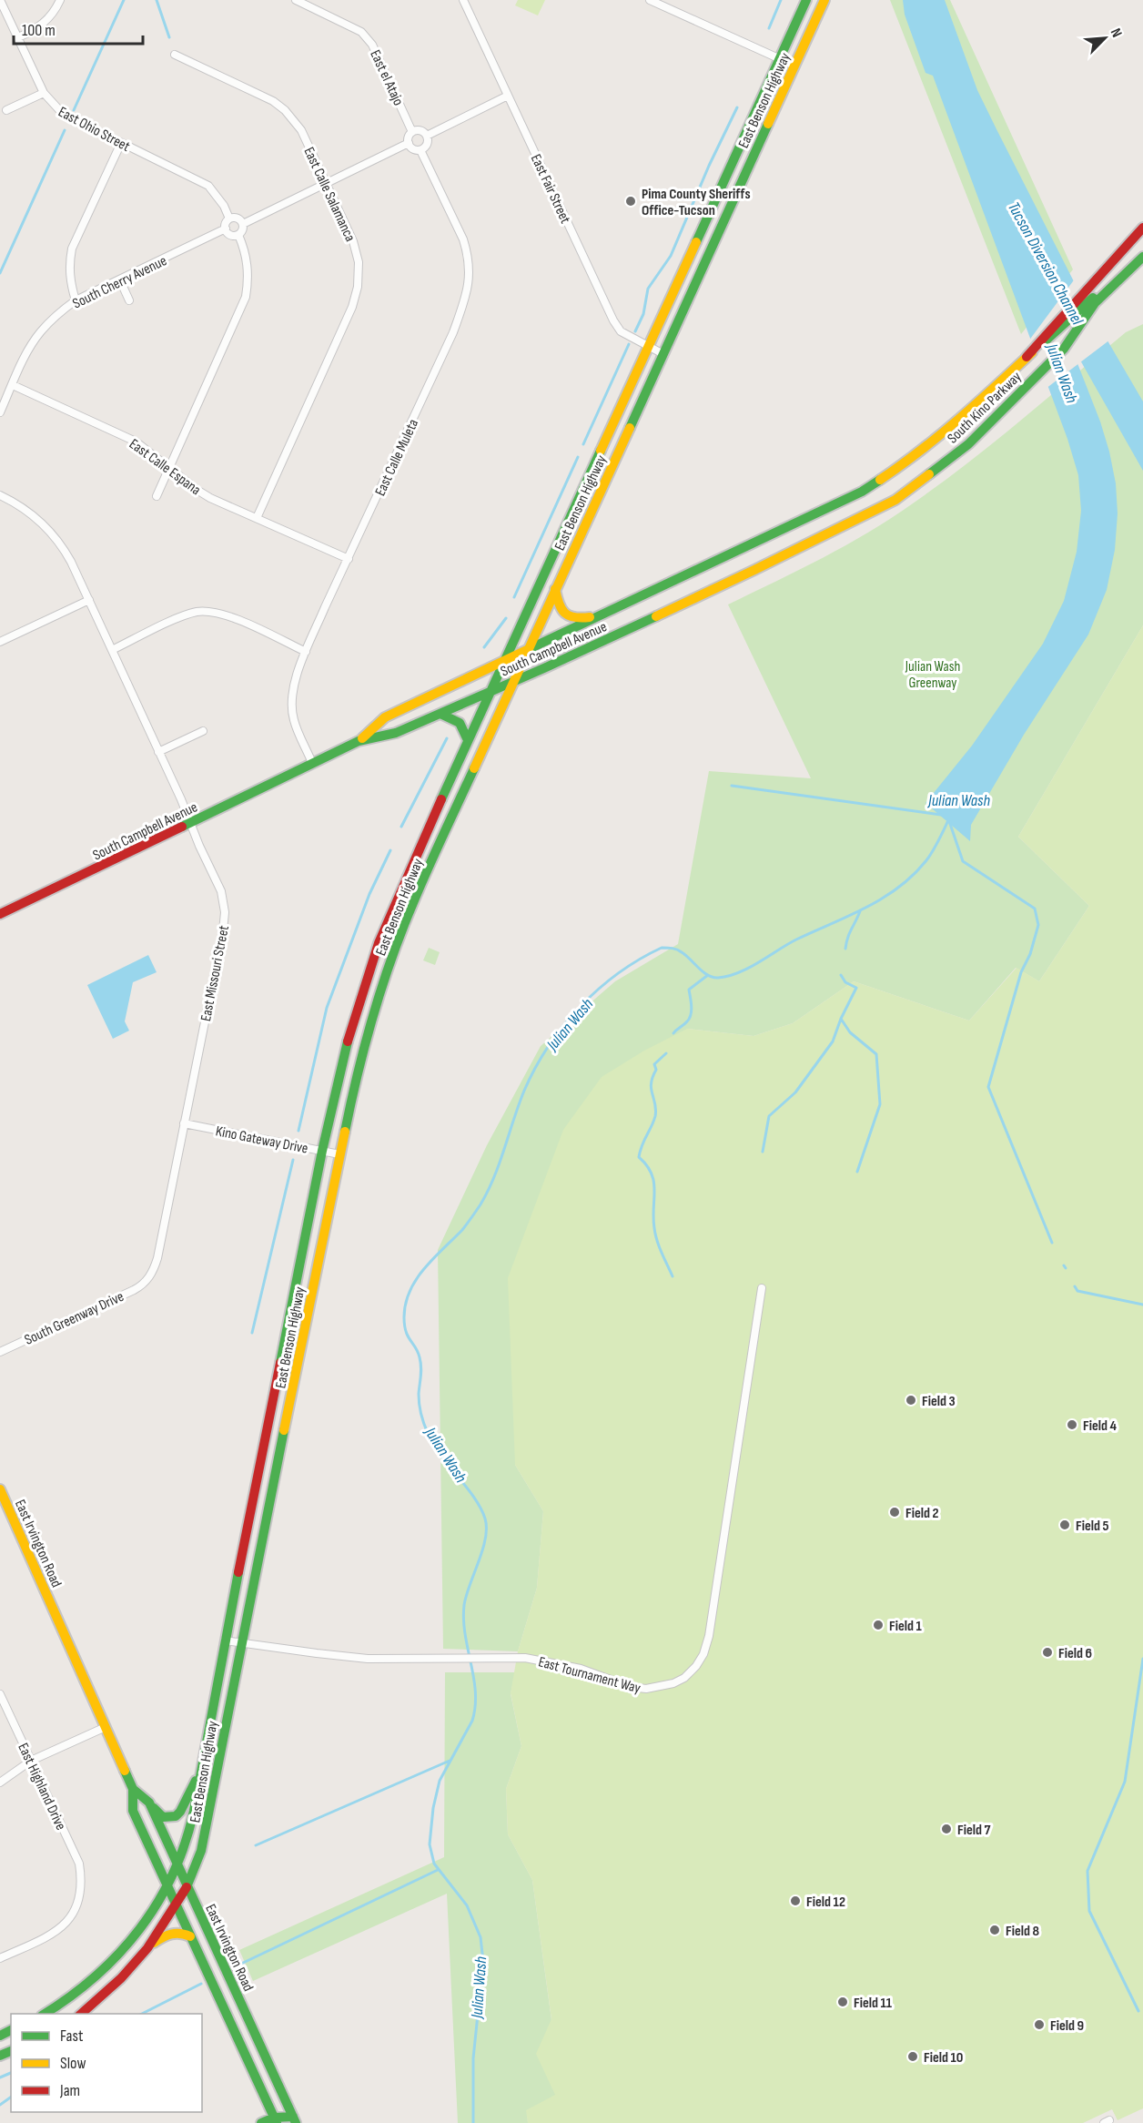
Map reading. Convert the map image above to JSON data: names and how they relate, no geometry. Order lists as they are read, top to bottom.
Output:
{
  "streets": {
    "main road": [
      "East Benson Highway",
      "South Kino Parkway",
      "South Campbell Avenue",
      "East Irvington Road"
    ],
    "street": [
      "East el Atajo",
      "East Ohio Street",
      "East Fair Street",
      "East Calle Salamanca",
      "South Cherry Avenue",
      "East Calle Muleta",
      "East Calle Espana",
      "East Missouri Street",
      "Kino Gateway Drive",
      "South Greenway Drive",
      "East Tournament Way",
      "East Highland Drive"
    ]
  },
  "crossings": [
    ["East el Atajo", "East Calle Muleta"],
    ["East Benson Highway", "East Fair Street"],
    ["East Benson Highway", "South Campbell Avenue"],
    ["East Benson Highway", "Kino Gateway Drive"],
    ["East Benson Highway", "East Irvington Road"],
    ["East Benson Highway", "East Tournament Way"],
    ["East Ohio Street", "South Cherry Avenue"],
    ["East Calle Salamanca", "East Calle Espana"],
    ["South Cherry Avenue", "East Calle Espana"],
    ["South Kino Parkway", "South Campbell Avenue"],
    ["East Calle Muleta", "East Calle Espana"],
    ["East Calle Muleta", "South Campbell Avenue"],
    ["South Campbell Avenue", "East Missouri Street"],
    ["East Missouri Street", "Kino Gateway Drive"],
    ["East Missouri Street", "South Greenway Drive"]
  ],
  "water": ["Tucson Diversion Channel", "Julian Wash"],
  "parks": ["Julian Wash Greenway"],
  "places": [
    "Pima County Sheriffs Office-Tucson",
    "Field 3",
    "Field 4",
    "Field 2",
    "Field 5",
    "Field 1",
    "Field 6",
    "Field 7",
    "Field 12",
    "Field 8",
    "Field 11",
    "Field 9",
    "Field 10"
  ],
  "legend": ["Fast", "Slow", "Jam"],
  "scale_bar": "100 m",
  "north": "top right"
}
